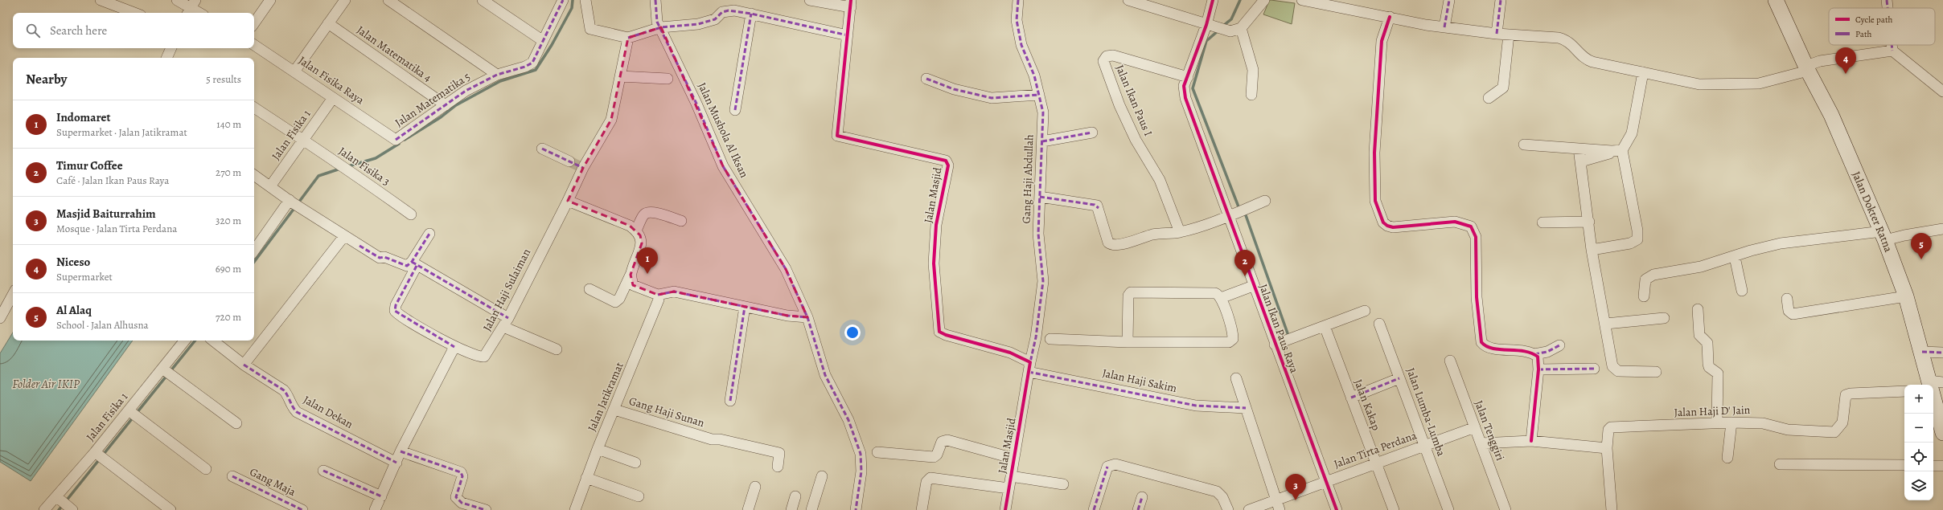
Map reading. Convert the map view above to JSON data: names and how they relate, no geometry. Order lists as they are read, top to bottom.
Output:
{
  "streets": {
    "street": [
      "Jalan Matematika 4",
      "Jalan Fisika Raya",
      "Jalan Matematika 5",
      "Jalan Ikan Paus I",
      "Jalan Mushola Al Iksan",
      "Jalan Fisika 1",
      "Jalan Fisika 3",
      "Gang Haji Abdullah",
      "Jalan Masjid",
      "Jalan Dokter Ratna",
      "Jalan Haji Sulaiman",
      "Jalan Ikan Paus Raya",
      "Jalan Haji Sakim",
      "Jalan Jatikramat",
      "Jalan Kakap",
      "Jalan Haji D' Jain",
      "Jalan Dekan",
      "Gang Haji Sunan",
      "Jalan Lumba-Lumba",
      "Jalan Tenggiri",
      "Jalan Tirta Perdana",
      "Gang Maja"
    ]
  },
  "crossings": [
    ["Jalan Matematika 4", "Jalan Matematika 5"],
    ["Jalan Fisika Raya", "Jalan Matematika 5"],
    ["Jalan Fisika Raya", "Jalan Fisika 1"],
    ["Jalan Ikan Paus I", "Jalan Ikan Paus Raya"],
    ["Jalan Fisika 1", "Jalan Fisika 3"],
    ["Gang Haji Abdullah", "Jalan Masjid"],
    ["Gang Haji Abdullah", "Jalan Haji Sakim"],
    ["Jalan Masjid", "Jalan Haji Sakim"],
    ["Jalan Ikan Paus Raya", "Jalan Tirta Perdana"],
    ["Jalan Jatikramat", "Gang Haji Sunan"],
    ["Jalan Kakap", "Jalan Tirta Perdana"],
    ["Jalan Lumba-Lumba", "Jalan Tirta Perdana"],
    ["Jalan Tenggiri", "Jalan Tirta Perdana"]
  ],
  "water": ["Folder Air IKIP"],
  "legend": ["Cycle path", "Path"],
  "page": {
    "search": "Search here",
    "pins": [
      "4",
      "5",
      "1",
      "2",
      "3"
    ],
    "heading": ["Nearby", "5 results"],
    "list": [
      {
        "mark": "1",
        "name": "Indomaret",
        "note": "Supermarket · Jalan Jatikramat",
        "value": "140 m"
      },
      {
        "mark": "2",
        "name": "Timur Coffee",
        "note": "Café · Jalan Ikan Paus Raya",
        "value": "270 m"
      },
      {
        "mark": "3",
        "name": "Masjid Baiturrahim",
        "note": "Mosque · Jalan Tirta Perdana",
        "value": "320 m"
      },
      {
        "mark": "4",
        "name": "Niceso",
        "note": "Supermarket",
        "value": "690 m"
      },
      {
        "mark": "5",
        "name": "Al Alaq",
        "note": "School · Jalan Alhusna",
        "value": "720 m"
      }
    ],
    "map_buttons": ["+", "−"]
  }
}
